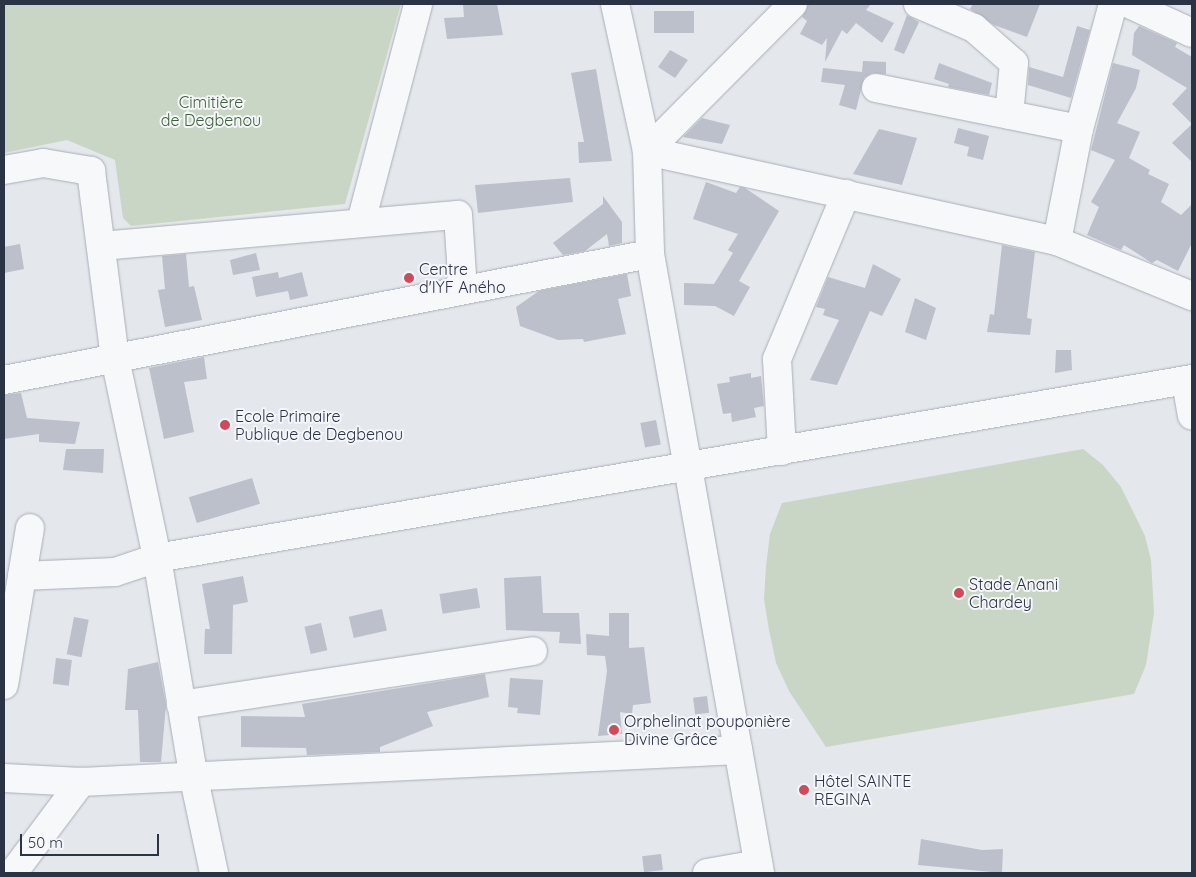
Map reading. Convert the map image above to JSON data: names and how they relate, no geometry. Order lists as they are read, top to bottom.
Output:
{
  "parks": ["Cimitière de Degbenou"],
  "places": [
    "Centre d'IYF Aného",
    "Ecole Primaire Publique de Degbenou",
    "Stade Anani Chardey",
    "Orphelinat pouponière Divine Grâce",
    "Hôtel SAINTE REGINA"
  ],
  "scale_bar": "50 m"
}
